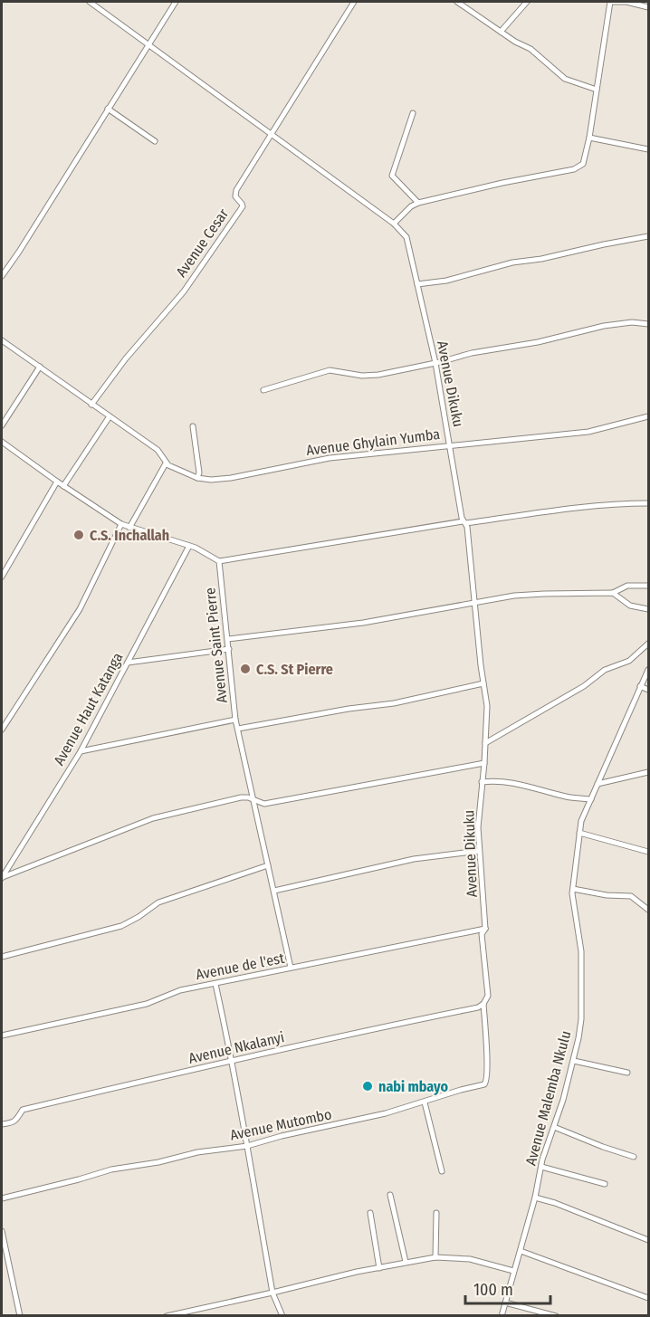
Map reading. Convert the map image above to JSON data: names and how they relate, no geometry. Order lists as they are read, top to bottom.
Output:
{
  "streets": {
    "street": [
      "Avenue Cesar",
      "Avenue Dikuku",
      "Avenue Ghylain Yumba",
      "Avenue Saint Pierre",
      "Avenue Haut Katanga",
      "Avenue de l'est",
      "Avenue Nkalanyi",
      "Avenue Malemba Nkulu",
      "Avenue Mutombo"
    ]
  },
  "crossings": [
    ["Avenue Cesar", "Avenue Dikuku"],
    ["Avenue Dikuku", "Avenue Ghylain Yumba"],
    ["Avenue Dikuku", "Avenue de l'est"],
    ["Avenue Dikuku", "Avenue Nkalanyi"],
    ["Avenue Dikuku", "Avenue Mutombo"],
    ["Avenue Saint Pierre", "Avenue de l'est"],
    ["Avenue Nkalanyi", "Avenue Mutombo"]
  ],
  "places": ["C.S. Inchallah", "C.S. St Pierre", "nabi mbayo"],
  "scale_bar": "100 m"
}
